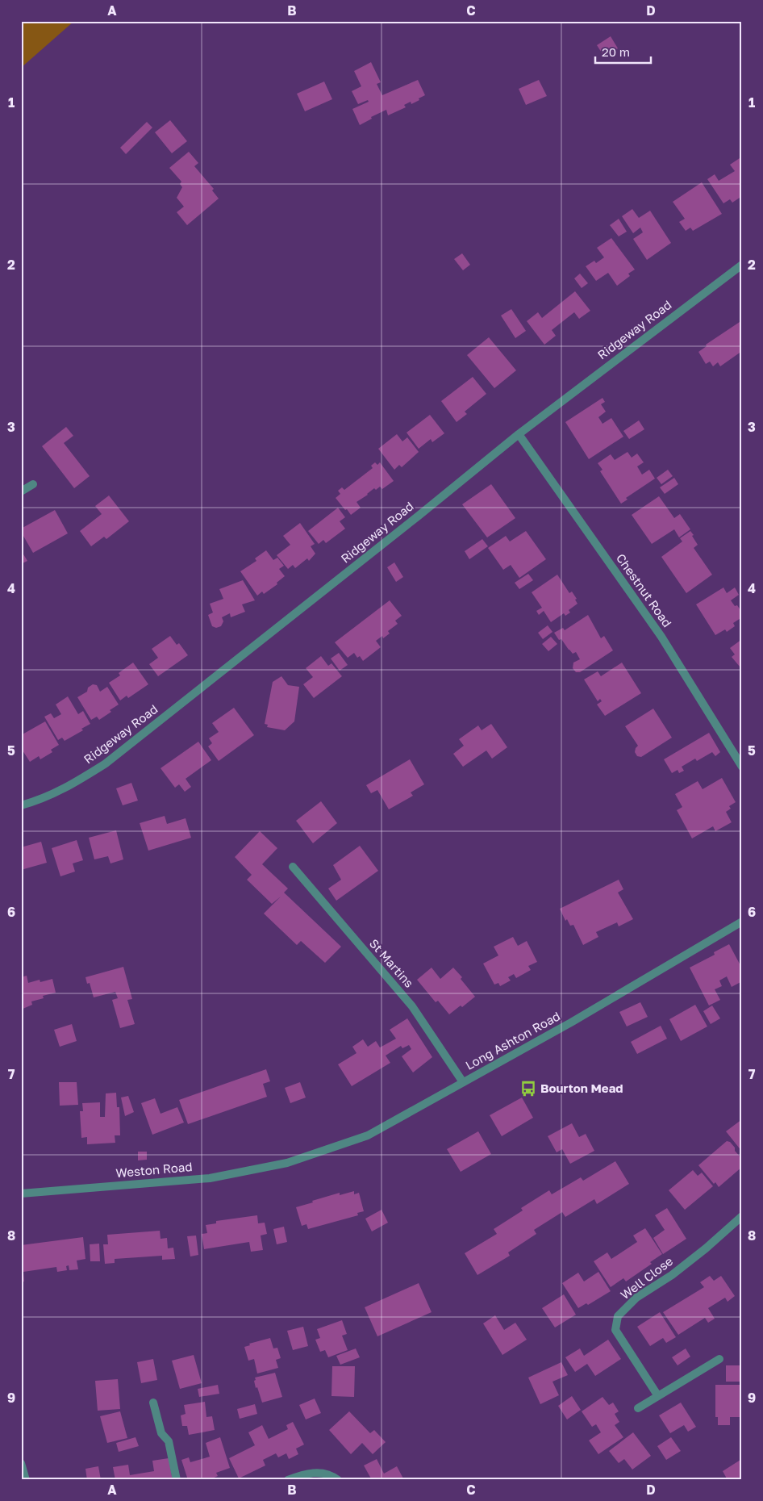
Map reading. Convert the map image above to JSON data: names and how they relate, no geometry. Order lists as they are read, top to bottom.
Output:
{
  "streets": {
    "street": [
      "Ridgeway Road",
      "Chestnut Road",
      "St Martins",
      "Long Ashton Road",
      "Weston Road",
      "Well Close"
    ]
  },
  "crossings": [
    ["Ridgeway Road", "Chestnut Road"],
    ["St Martins", "Long Ashton Road"],
    ["Long Ashton Road", "Weston Road"]
  ],
  "places": {
    "bus stop": ["Bourton Mead"]
  },
  "scale_bar": "20 m",
  "grid": {
    "columns": [
      "A",
      "B",
      "C",
      "D"
    ],
    "rows": [
      "1",
      "2",
      "3",
      "4",
      "5",
      "6",
      "7",
      "8",
      "9"
    ]
  }
}
